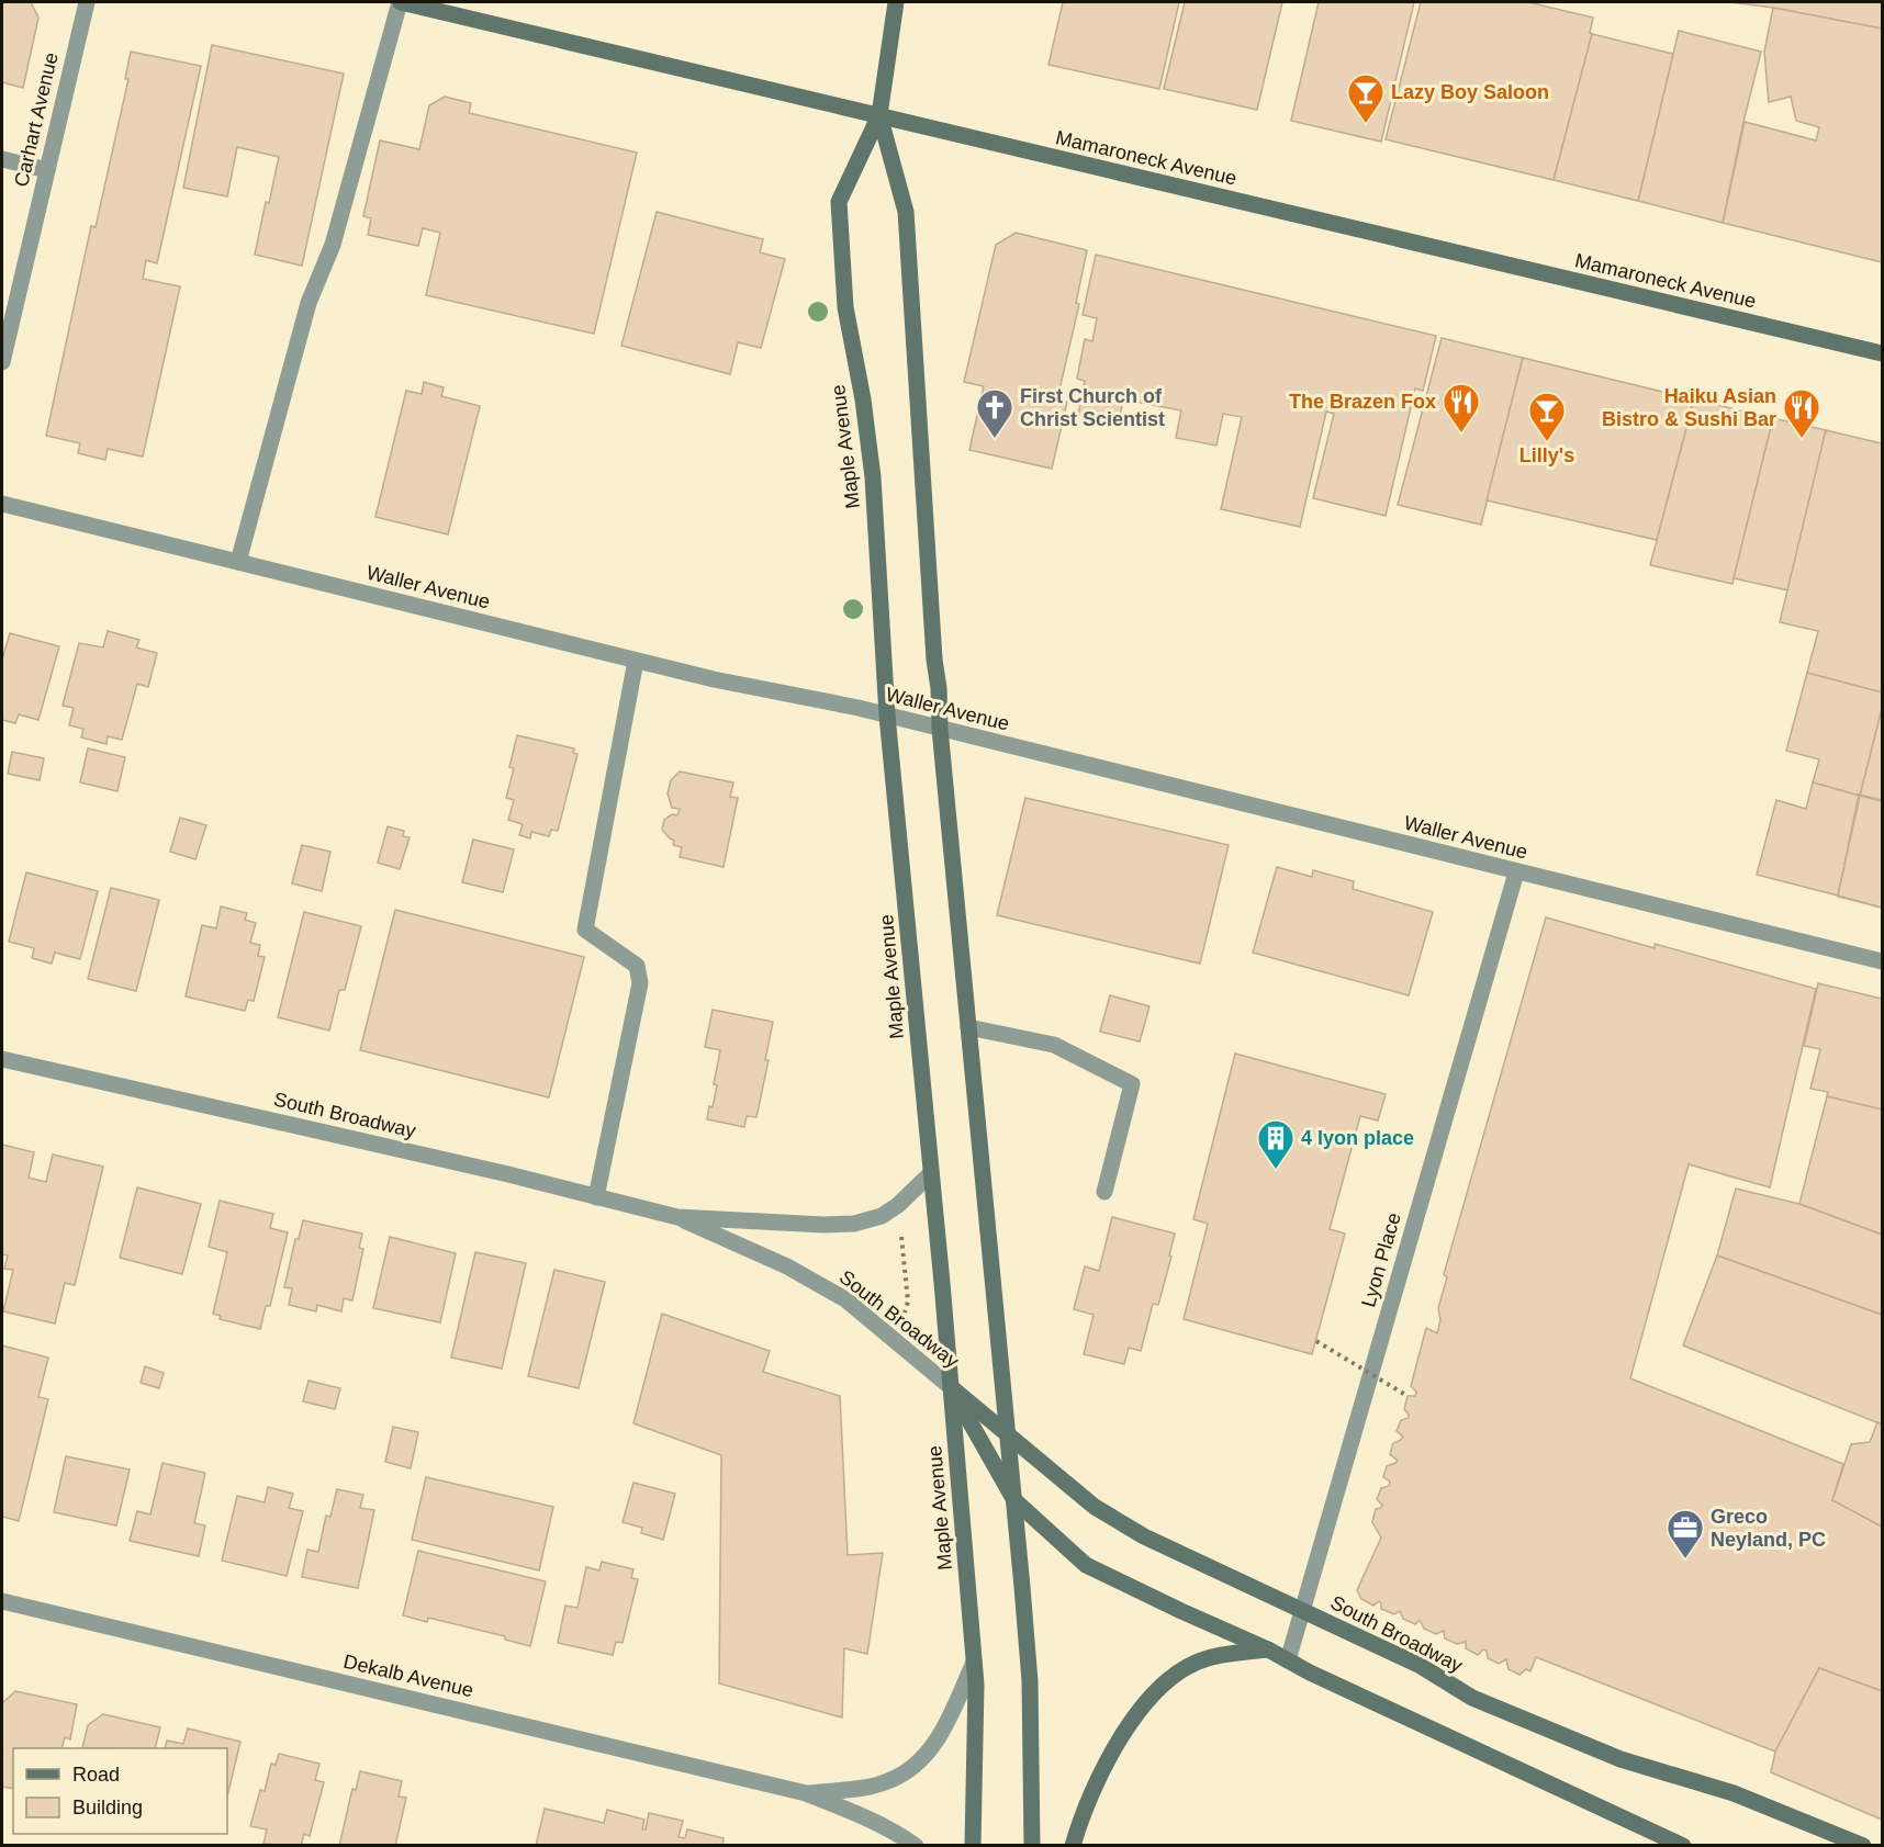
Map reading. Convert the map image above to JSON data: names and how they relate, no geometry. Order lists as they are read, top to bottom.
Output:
{
  "streets": {
    "main road": ["Mamaroneck Avenue", "Maple Avenue", "South Broadway"],
    "street": [
      "Carhart Avenue",
      "Waller Avenue",
      "Lyon Place",
      "Dekalb Avenue"
    ]
  },
  "crossings": [
    ["Mamaroneck Avenue", "Maple Avenue"],
    ["Maple Avenue", "Waller Avenue"],
    ["Maple Avenue", "South Broadway"],
    ["Maple Avenue", "Dekalb Avenue"],
    ["Waller Avenue", "Lyon Place"],
    ["South Broadway", "Lyon Place"]
  ],
  "places": {
    "bar": ["Lazy Boy Saloon", "Lilly's"],
    "restaurant": ["The Brazen Fox", "Haiku Asian Bistro & Sushi Bar"],
    "church": ["First Church of Christ Scientist"],
    "building": ["4 lyon place"],
    "office": ["Greco Neyland, PC"]
  },
  "legend": ["Road", "Building"]
}
